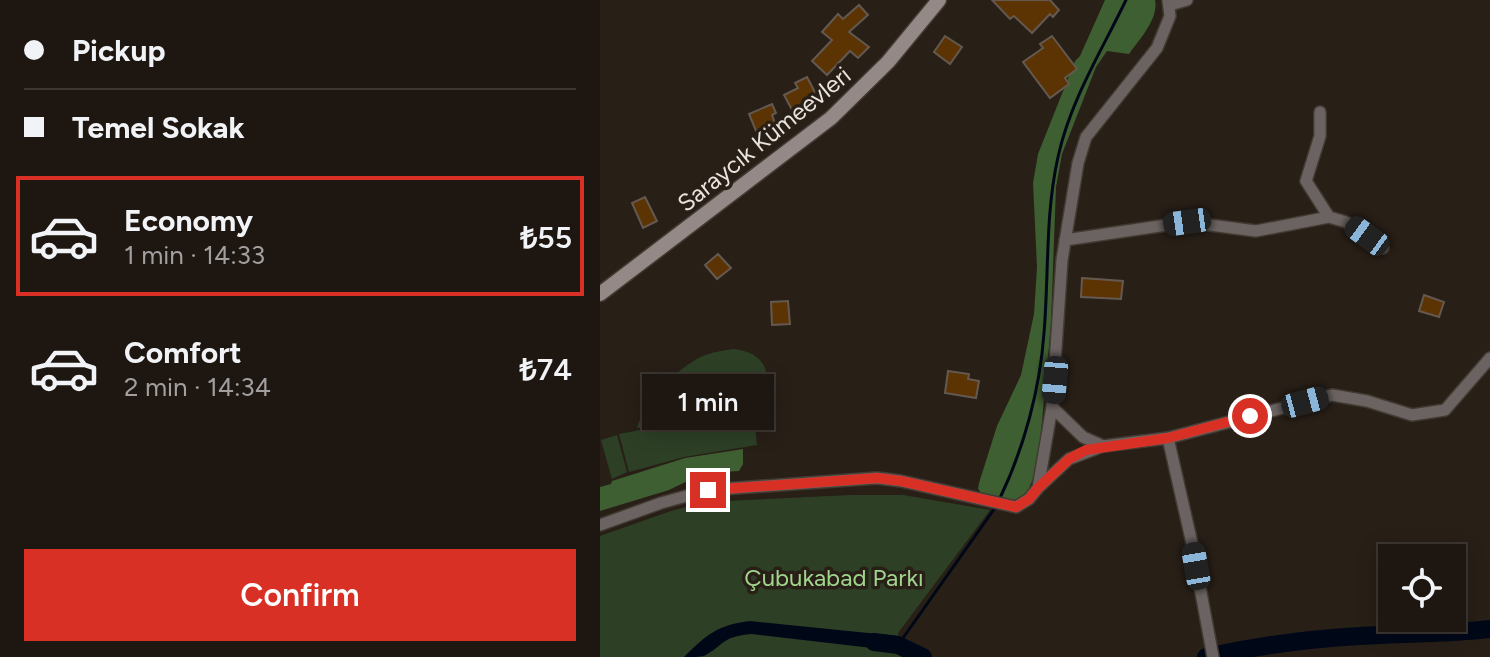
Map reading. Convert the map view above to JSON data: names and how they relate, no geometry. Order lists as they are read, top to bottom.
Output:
{
  "streets": {
    "main road": ["Saraycık Kümeevleri"]
  },
  "parks": ["Çubukabad Parkı"],
  "page": {
    "banner": ["Pickup", "Temel Sokak"],
    "list": [
      {
        "name": "Economy",
        "note": "1 min · 14:33",
        "value": "₺55"
      },
      {
        "name": "Comfort",
        "note": "2 min · 14:34",
        "value": "₺74"
      }
    ],
    "bubble": "1 min",
    "buttons": "Confirm"
  }
}
